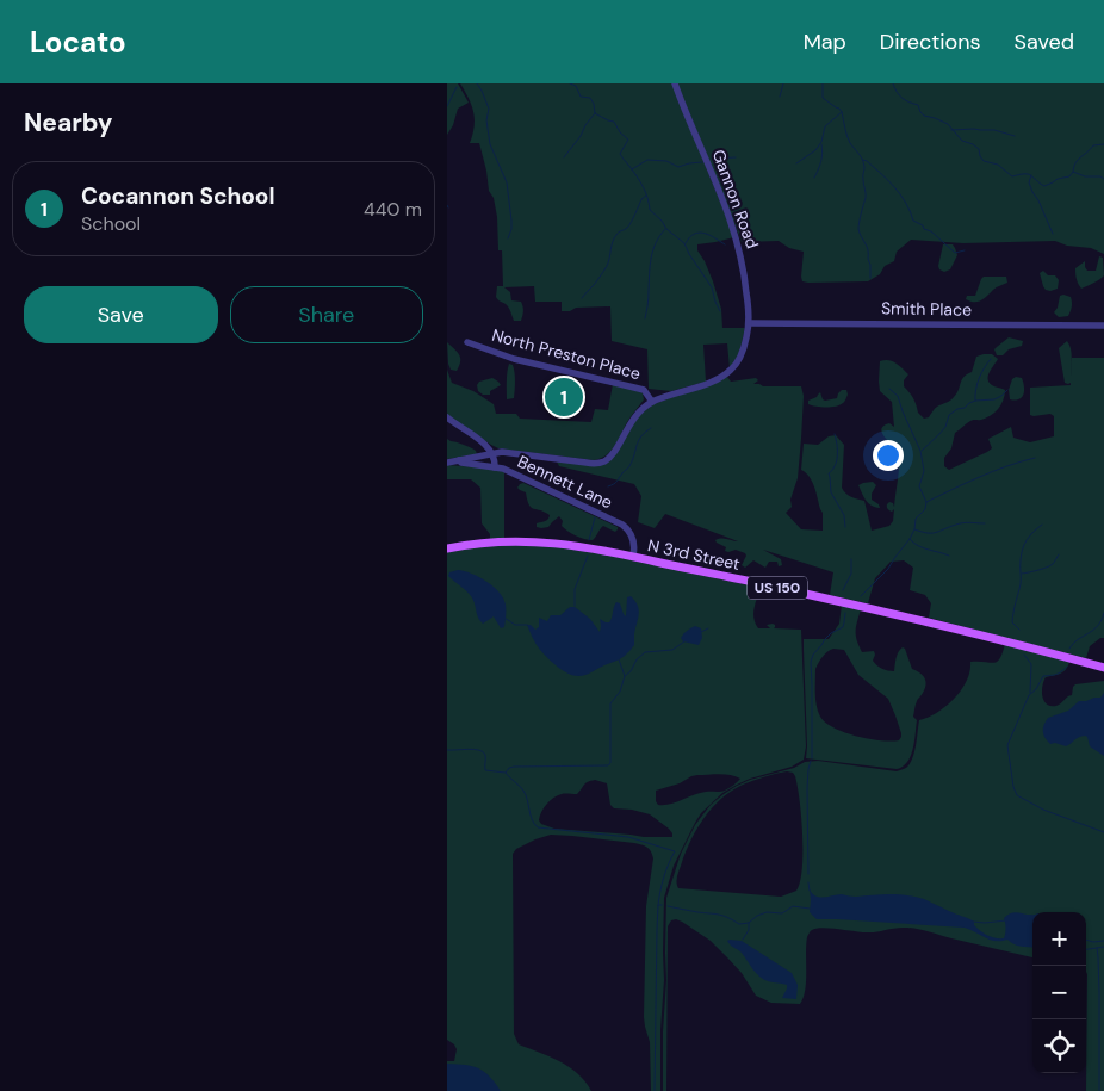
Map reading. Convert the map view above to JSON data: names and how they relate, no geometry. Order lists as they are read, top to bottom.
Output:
{
  "streets": {
    "main road": ["N 3rd Street", "US 150"],
    "street": [
      "Gannon Road",
      "Smith Place",
      "North Preston Place",
      "Bennett Lane"
    ]
  },
  "crossings": [
    ["Gannon Road", "Smith Place"],
    ["Gannon Road", "North Preston Place"],
    ["Gannon Road", "Bennett Lane"],
    ["Bennett Lane", "N 3rd Street"]
  ],
  "page": {
    "header": "Locato",
    "nav": ["Map", "Directions", "Saved"],
    "heading": "Nearby",
    "list": [
      {
        "mark": "1",
        "name": "Cocannon School",
        "note": "School",
        "value": "440 m"
      }
    ],
    "buttons": ["Save", "Share"],
    "pins": "1",
    "map_buttons": ["+", "−"]
  }
}
